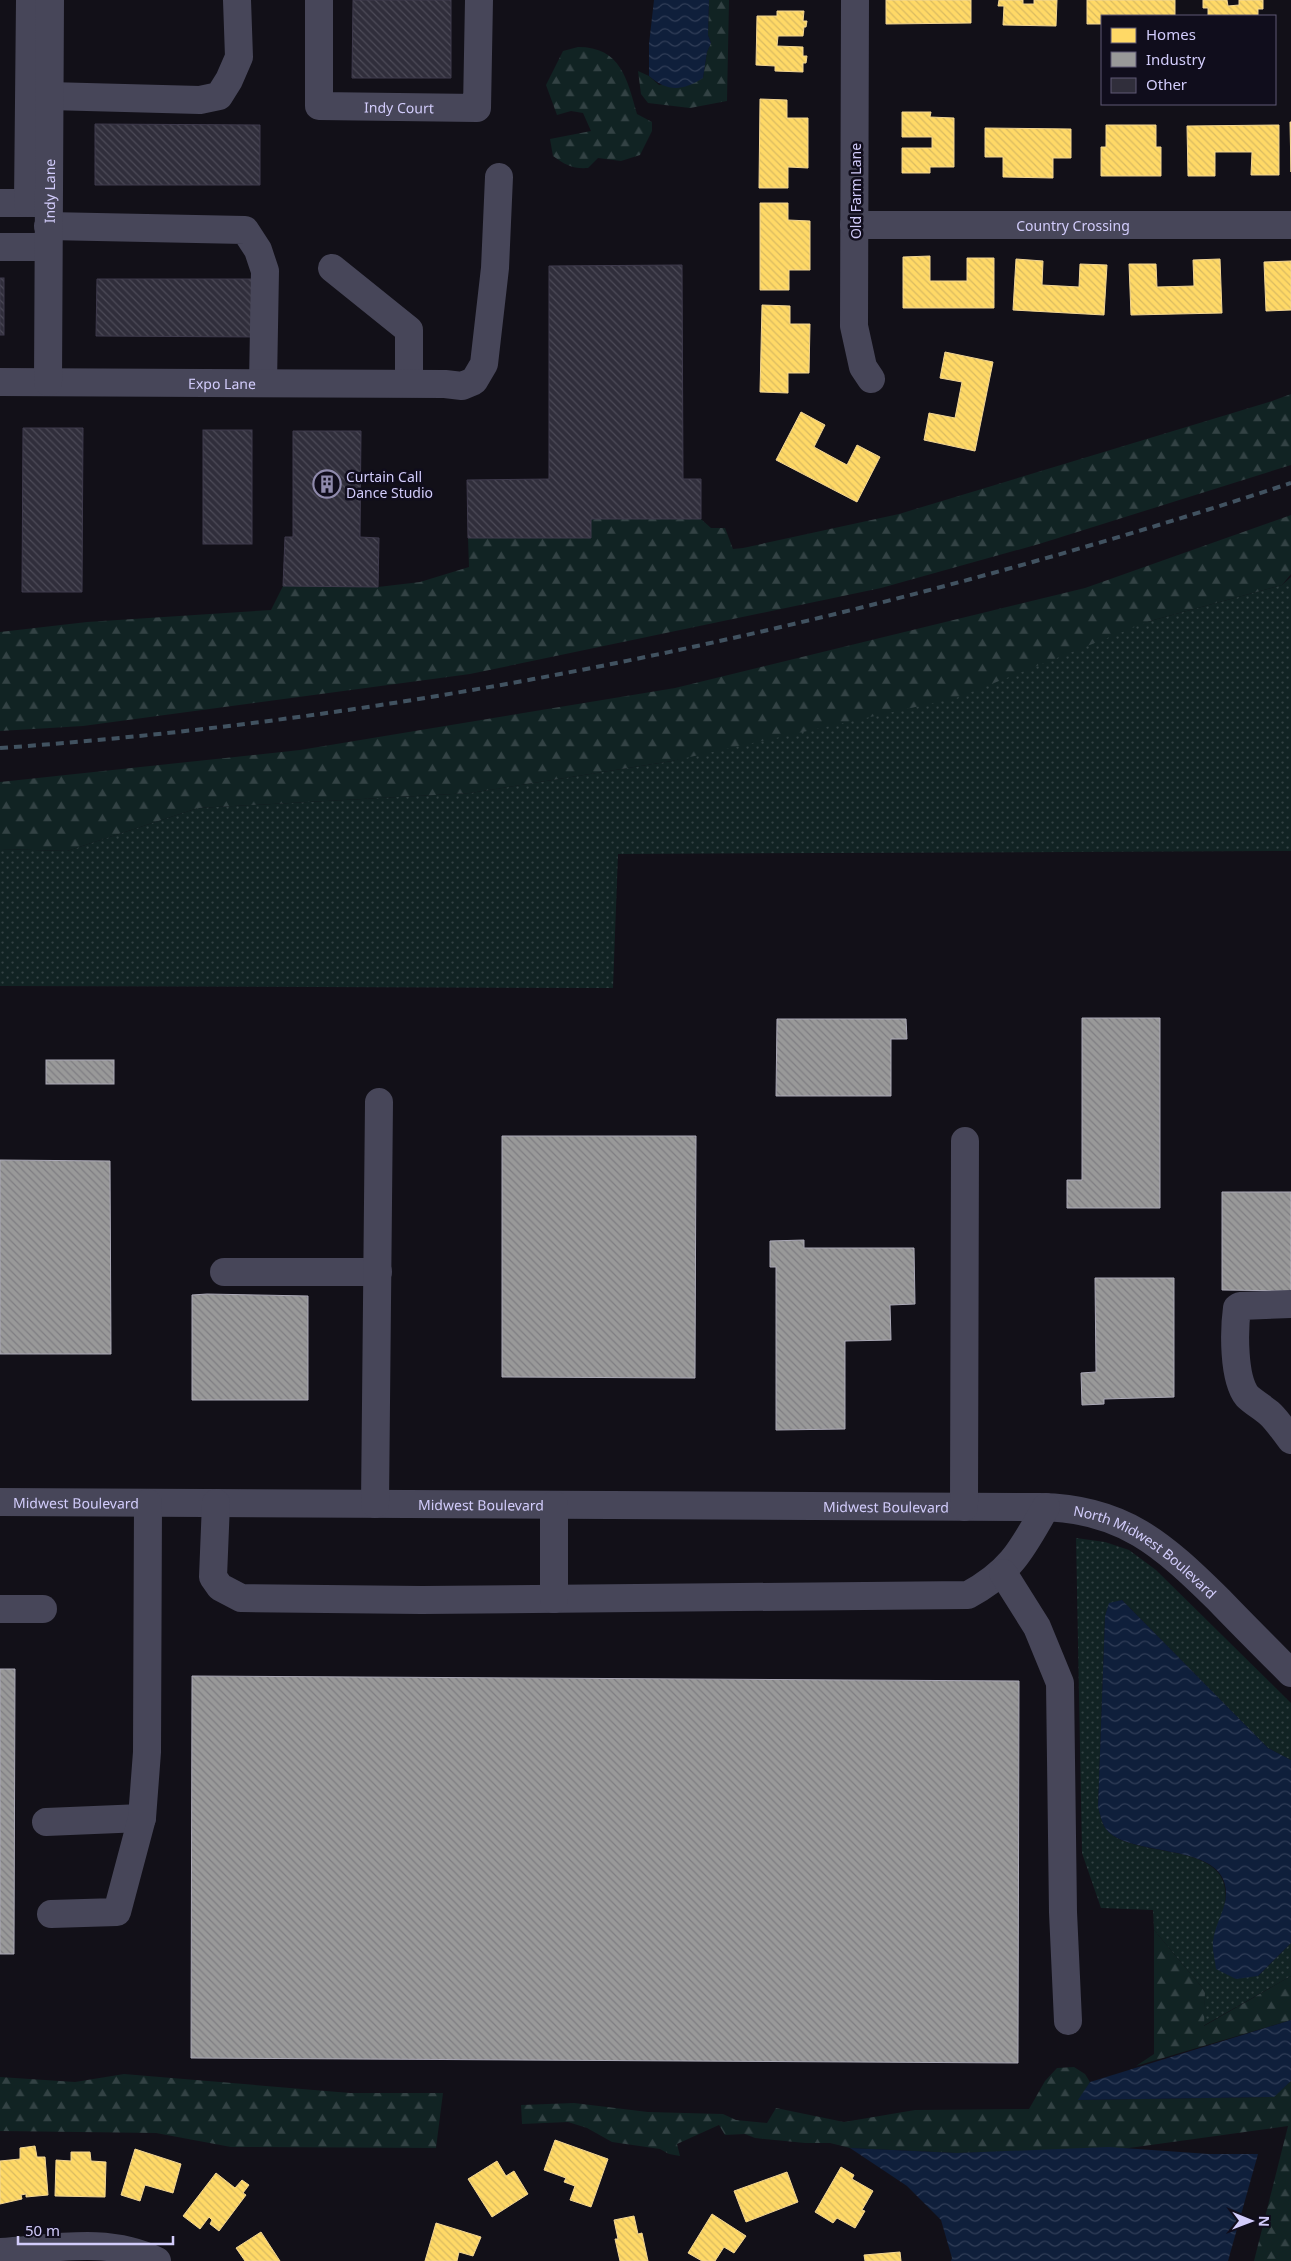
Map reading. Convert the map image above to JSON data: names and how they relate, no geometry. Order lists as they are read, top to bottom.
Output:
{
  "streets": {
    "street": [
      "Indy Court",
      "Indy Lane",
      "Old Farm Lane",
      "Country Crossing",
      "Expo Lane",
      "Midwest Boulevard",
      "North Midwest Boulevard"
    ]
  },
  "crossings": [
    ["Indy Lane", "Expo Lane"],
    ["Old Farm Lane", "Country Crossing"],
    ["Midwest Boulevard", "North Midwest Boulevard"]
  ],
  "places": {
    "building": ["Curtain Call Dance Studio"]
  },
  "legend": ["Homes", "Industry", "Other"],
  "scale_bar": "50 m",
  "north": "right"
}
